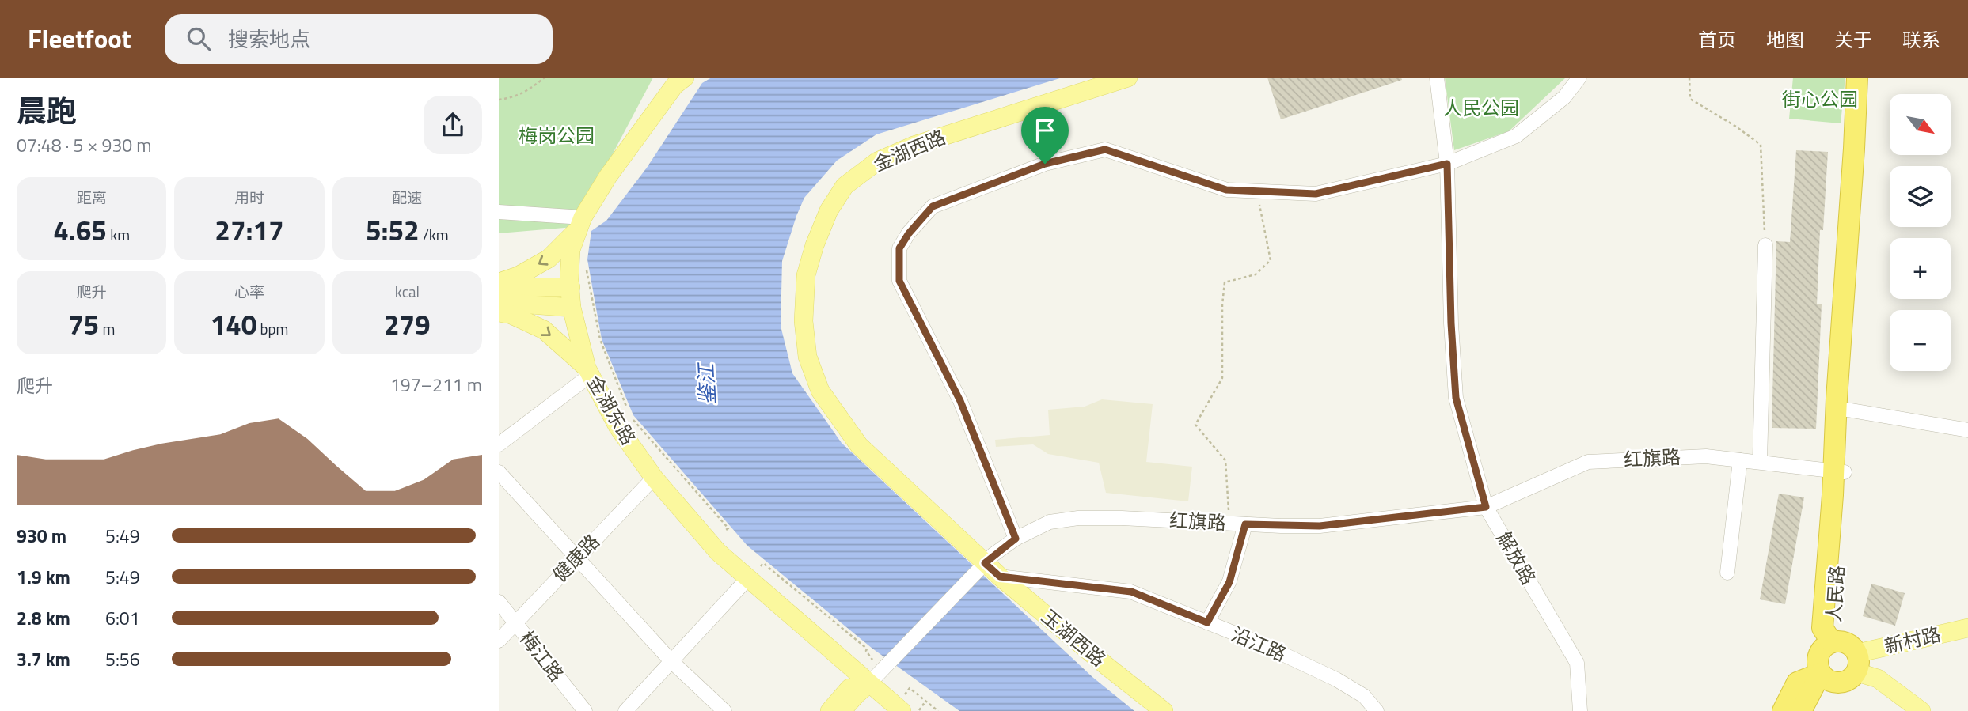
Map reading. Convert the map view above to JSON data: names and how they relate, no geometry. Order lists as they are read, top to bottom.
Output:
{
  "streets": {
    "highway": ["人民路"],
    "main road": [
      "金湖西路",
      "金湖东路",
      "玉湖西路",
      "新村路"
    ],
    "street": [
      "红旗路",
      "健康路",
      "解放路",
      "沿江路",
      "梅江路"
    ]
  },
  "crossings": [
    ["金湖西路", "红旗路"],
    ["金湖西路", "玉湖西路"],
    ["金湖东路", "红旗路"],
    ["金湖东路", "健康路"],
    ["红旗路", "解放路"],
    ["红旗路", "人民路"],
    ["红旗路", "玉湖西路"],
    ["健康路", "梅江路"],
    ["人民路", "新村路"],
    ["玉湖西路", "沿江路"]
  ],
  "water": ["鉴江"],
  "parks": ["街心公园", "人民公园", "梅岗公园"],
  "north": "bottom right",
  "page": {
    "header": "Fleetfoot",
    "search": "搜索地点",
    "nav": [
      "首页",
      "地图",
      "关于",
      "联系"
    ],
    "heading": ["晨跑", "07:48 · 5 × 930 m"],
    "map_buttons": ["+", "−"],
    "stats": [
      ["距离", "4.65 km"],
      ["用时", "27:17"],
      ["配速", "5:52 /km"],
      ["爬升", "75 m"],
      ["心率", "140 bpm"],
      ["kcal", "279"]
    ],
    "chart": ["爬升", "197–211 m"],
    "list": [
      {
        "name": "930 m",
        "note": "5:49"
      },
      {
        "name": "1.9 km",
        "note": "5:49"
      },
      {
        "name": "2.8 km",
        "note": "6:01"
      },
      {
        "name": "3.7 km",
        "note": "5:56"
      }
    ]
  }
}
